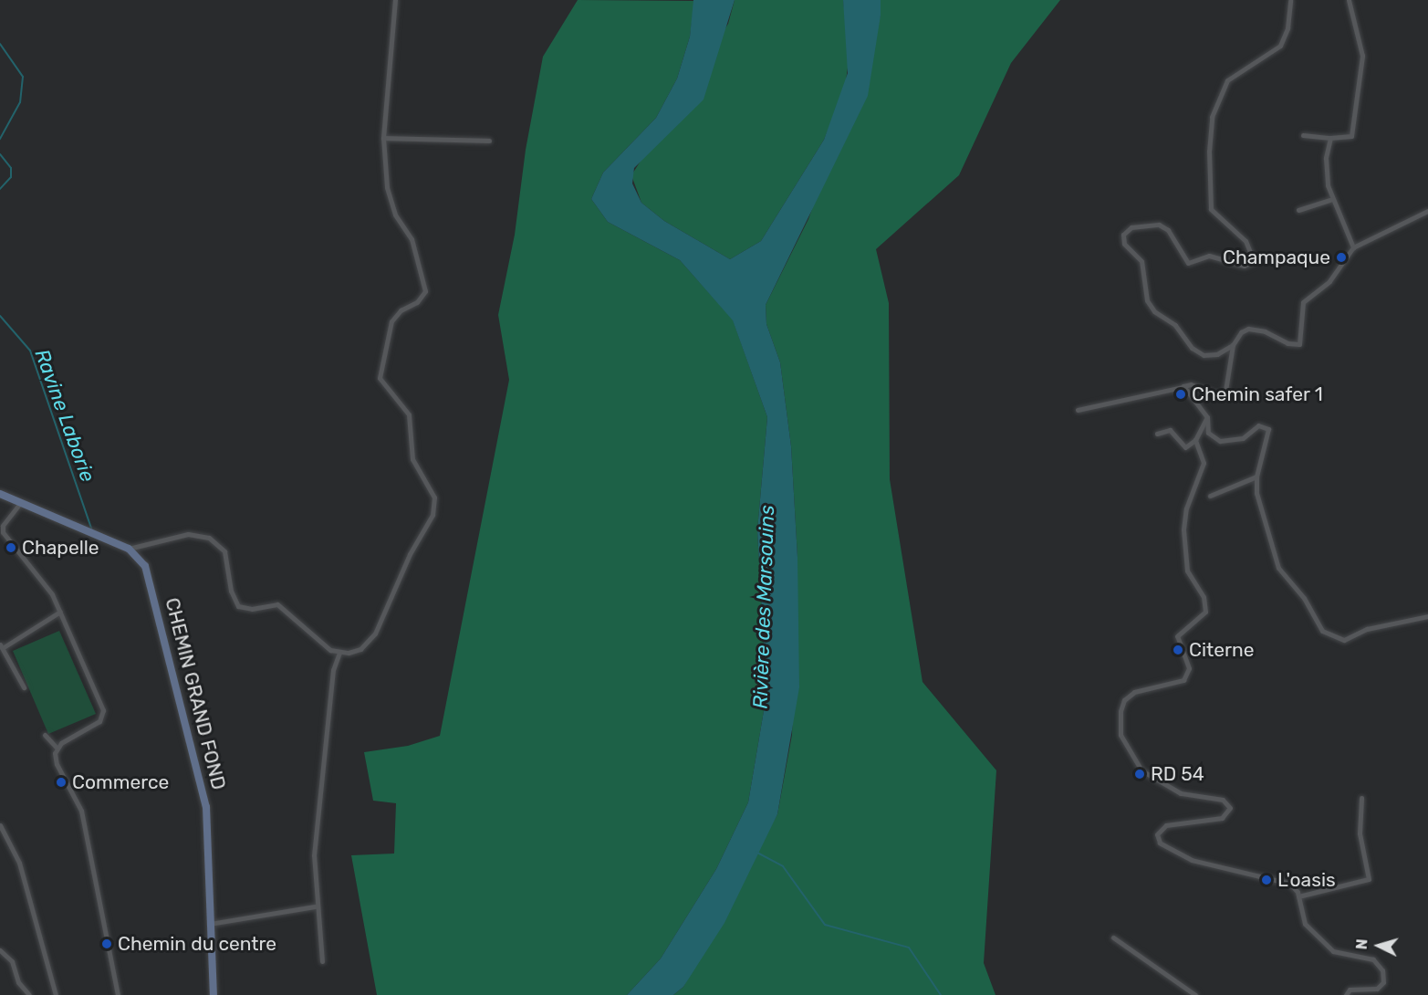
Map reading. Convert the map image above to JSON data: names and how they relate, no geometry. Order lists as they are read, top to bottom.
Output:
{
  "streets": {
    "street": ["CHEMIN GRAND FOND"]
  },
  "water": ["Ravine Laborie", "Rivière des Marsouins"],
  "places": [
    "Champaque",
    "Chemin safer 1",
    "Chapelle",
    "Citerne",
    "RD 54",
    "Commerce",
    "L'oasis",
    "Chemin du centre"
  ],
  "north": "left"
}
